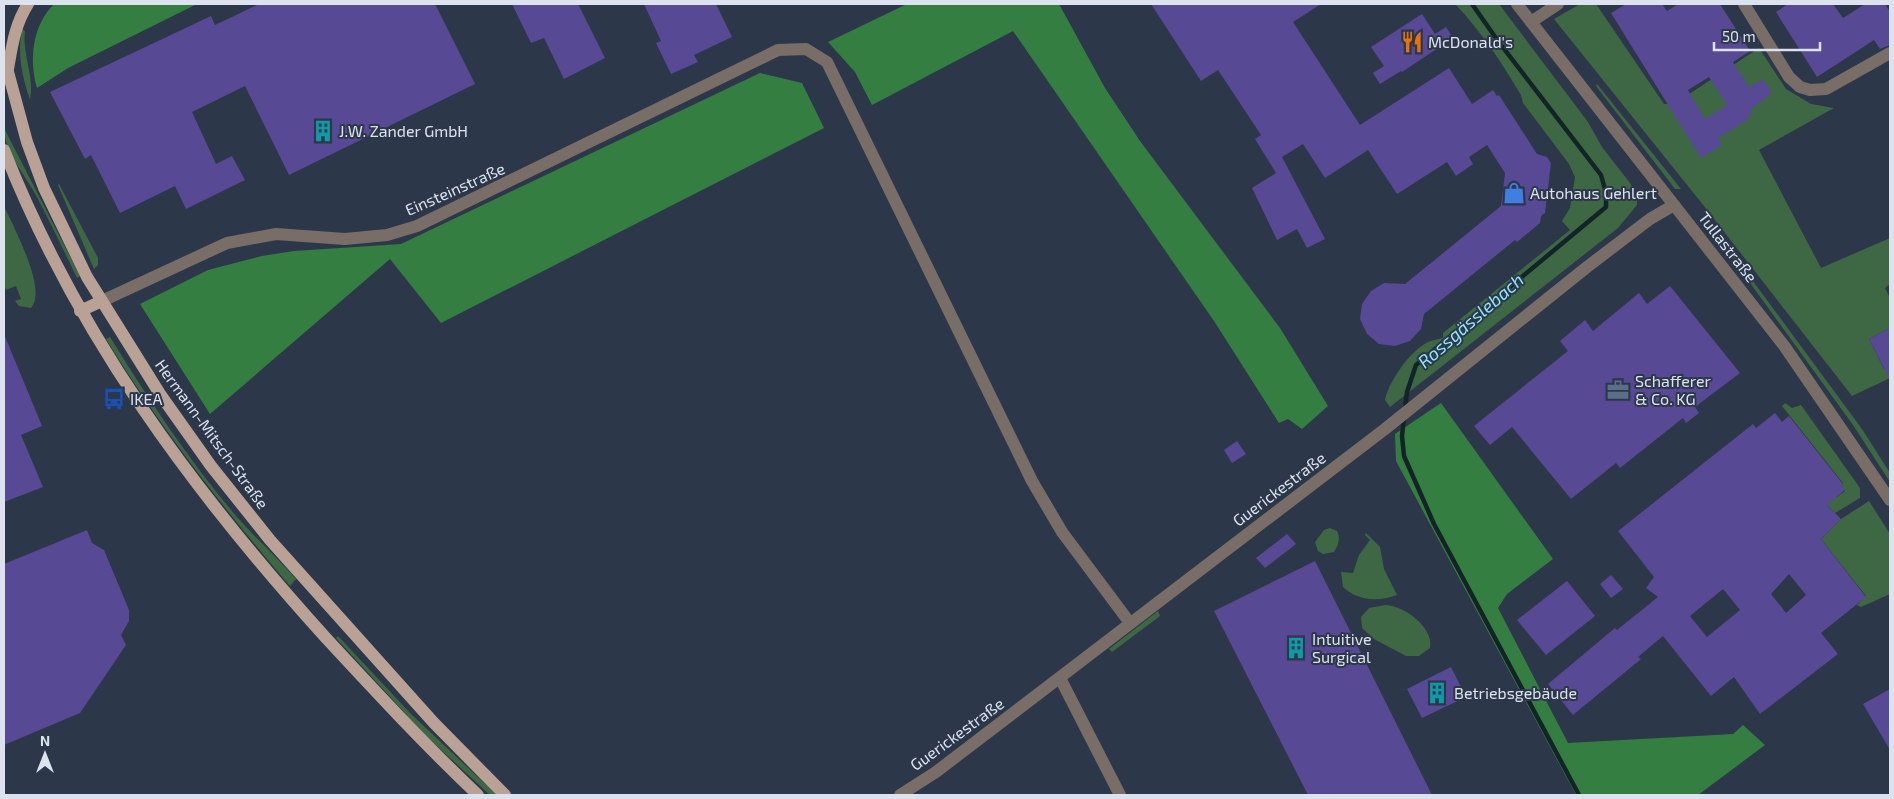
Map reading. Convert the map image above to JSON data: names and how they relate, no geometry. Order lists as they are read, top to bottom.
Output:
{
  "streets": {
    "main road": ["Hermann-Mitsch-Straße"],
    "street": ["Einsteinstraße", "Tullastraße", "Guerickestraße"]
  },
  "crossings": [
    ["Einsteinstraße", "Hermann-Mitsch-Straße"],
    ["Einsteinstraße", "Guerickestraße"],
    ["Tullastraße", "Guerickestraße"]
  ],
  "water": ["Rossgässlebach"],
  "places": {
    "restaurant": ["McDonald's"],
    "building": ["J.W. Zander GmbH", "Intuitive Surgical", "Betriebsgebäude"],
    "shop": ["Autohaus Gehlert"],
    "office": ["Schafferer & Co. KG"],
    "bus stop": ["IKEA"]
  },
  "scale_bar": "50 m",
  "north": "top"
}
